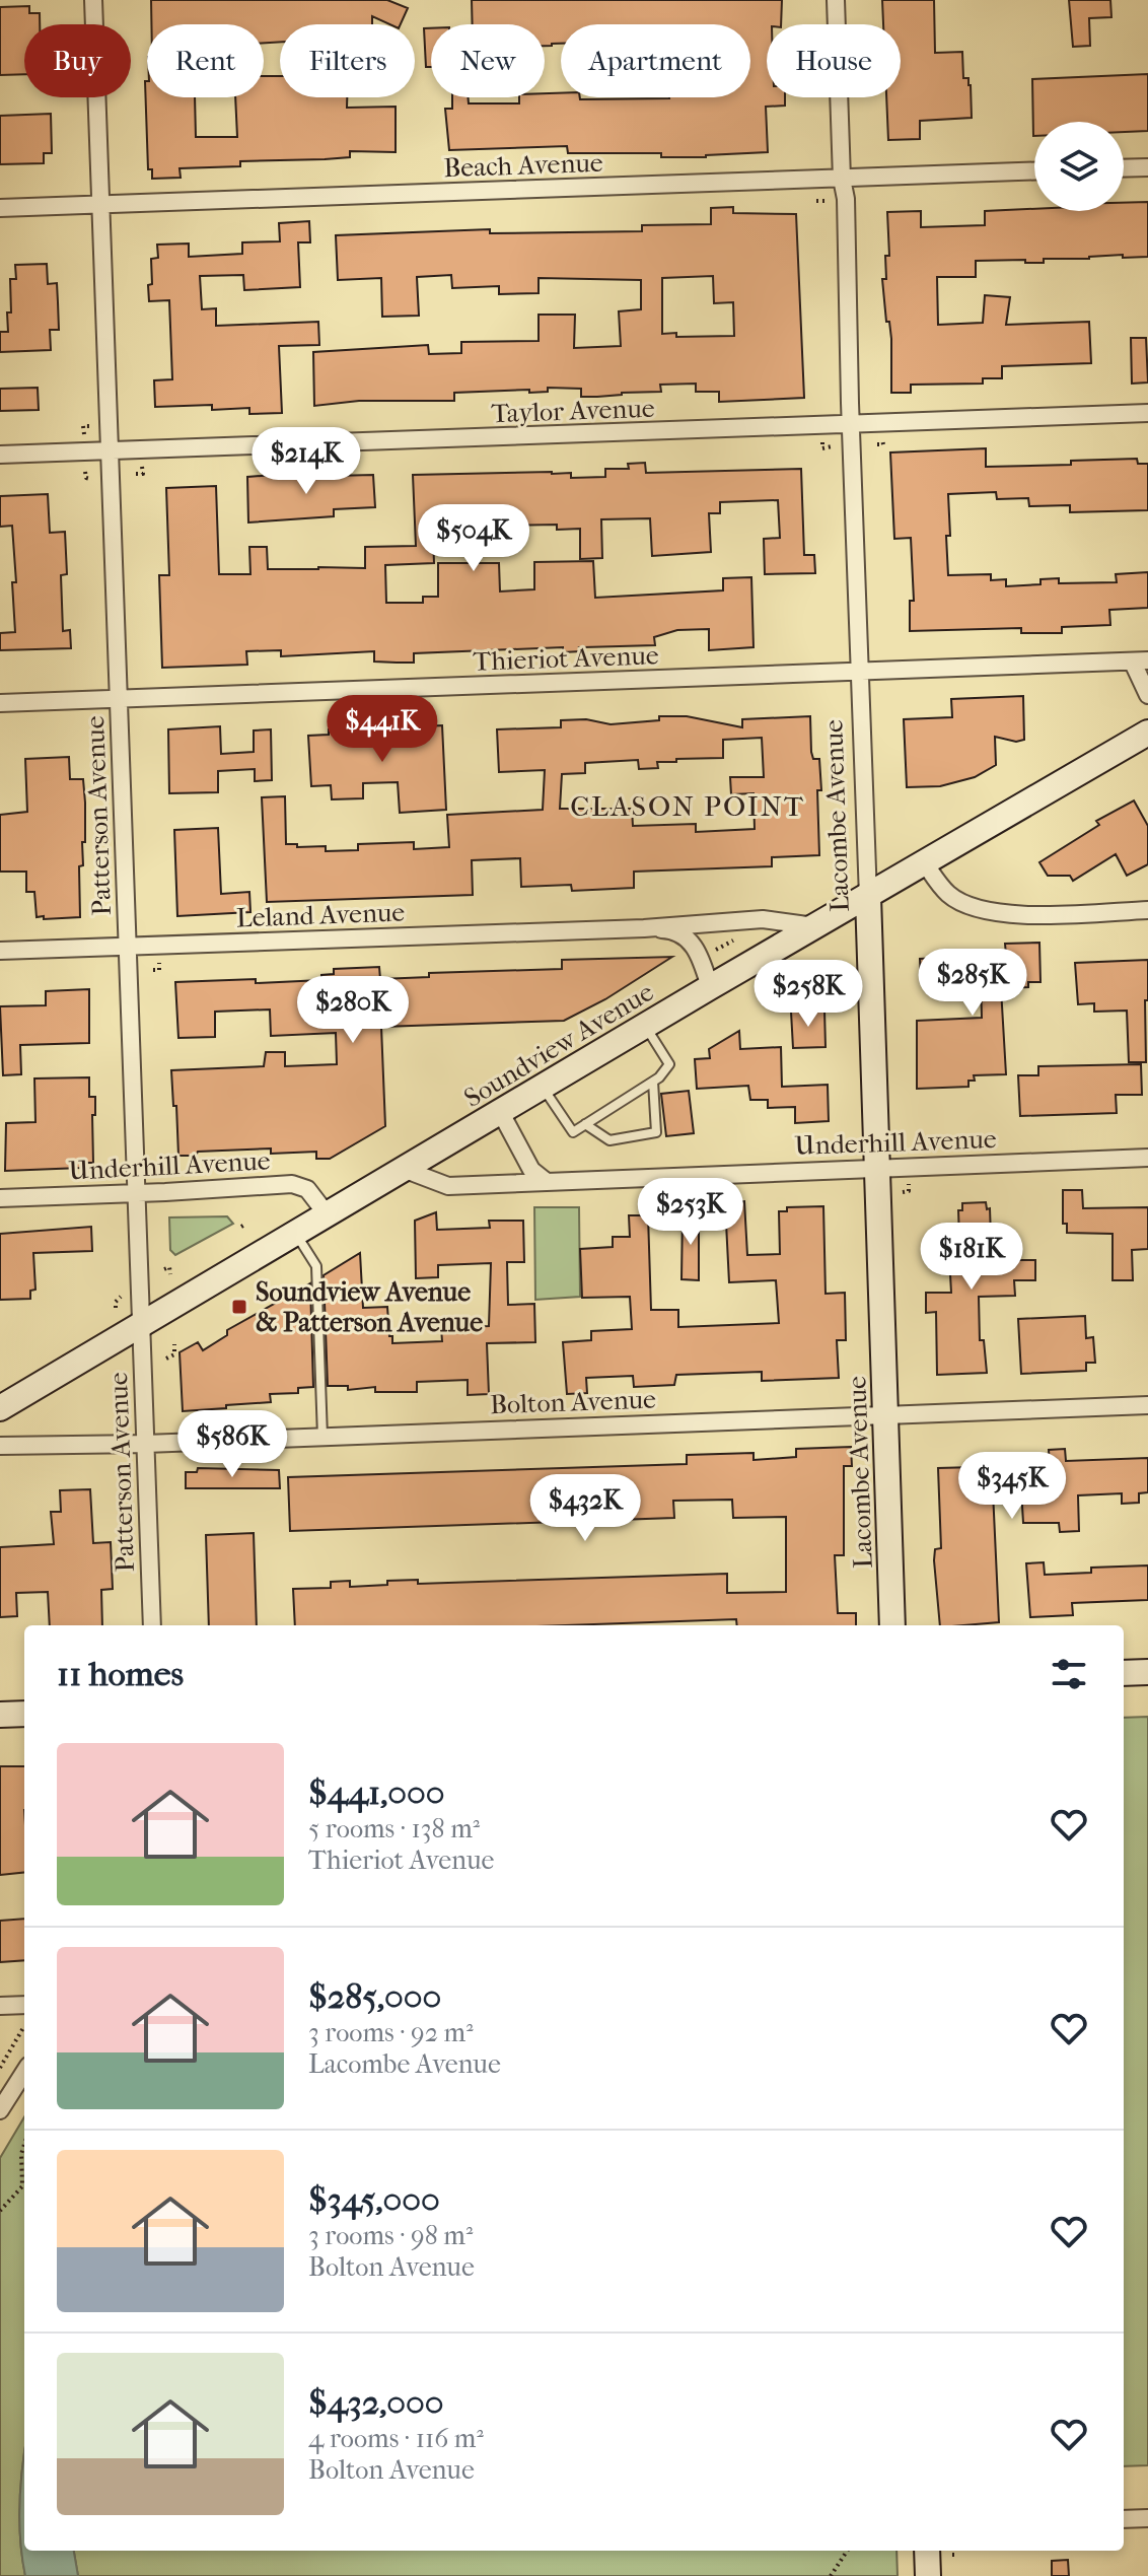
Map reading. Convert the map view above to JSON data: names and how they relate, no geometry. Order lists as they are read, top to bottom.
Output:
{
  "streets": {
    "main road": ["Lacombe Avenue", "Soundview Avenue"],
    "street": [
      "Beach Avenue",
      "Taylor Avenue",
      "Thieriot Avenue",
      "Patterson Avenue",
      "Leland Avenue",
      "Underhill Avenue",
      "Bolton Avenue"
    ]
  },
  "crossings": [
    ["Beach Avenue", "Patterson Avenue"],
    ["Beach Avenue", "Lacombe Avenue"],
    ["Taylor Avenue", "Patterson Avenue"],
    ["Taylor Avenue", "Lacombe Avenue"],
    ["Thieriot Avenue", "Patterson Avenue"],
    ["Thieriot Avenue", "Lacombe Avenue"],
    ["Patterson Avenue", "Leland Avenue"],
    ["Patterson Avenue", "Soundview Avenue"],
    ["Patterson Avenue", "Underhill Avenue"],
    ["Patterson Avenue", "Bolton Avenue"],
    ["Lacombe Avenue", "Soundview Avenue"],
    ["Lacombe Avenue", "Underhill Avenue"],
    ["Lacombe Avenue", "Bolton Avenue"],
    ["Leland Avenue", "Soundview Avenue"],
    ["Soundview Avenue", "Underhill Avenue"]
  ],
  "districts": ["CLASON POINT"],
  "places": {
    "transit": ["Soundview Avenue & Patterson Avenue"]
  },
  "page": {
    "chip": [
      "Buy",
      "Rent",
      "Filters",
      "New",
      "Apartment",
      "House"
    ],
    "price": [
      "$214K",
      "$504K",
      "$441K",
      "$285K",
      "$258K",
      "$280K",
      "$253K",
      "$181K",
      "$586K",
      "$345K",
      "$432K"
    ],
    "heading": "11 homes",
    "list": [
      {
        "name": "$441,000",
        "note": "5 rooms · 138 m² · Thieriot Avenue"
      },
      {
        "name": "$285,000",
        "note": "3 rooms · 92 m² · Lacombe Avenue"
      },
      {
        "name": "$345,000",
        "note": "3 rooms · 98 m² · Bolton Avenue"
      },
      {
        "name": "$432,000",
        "note": "4 rooms · 116 m² · Bolton Avenue"
      }
    ]
  }
}
